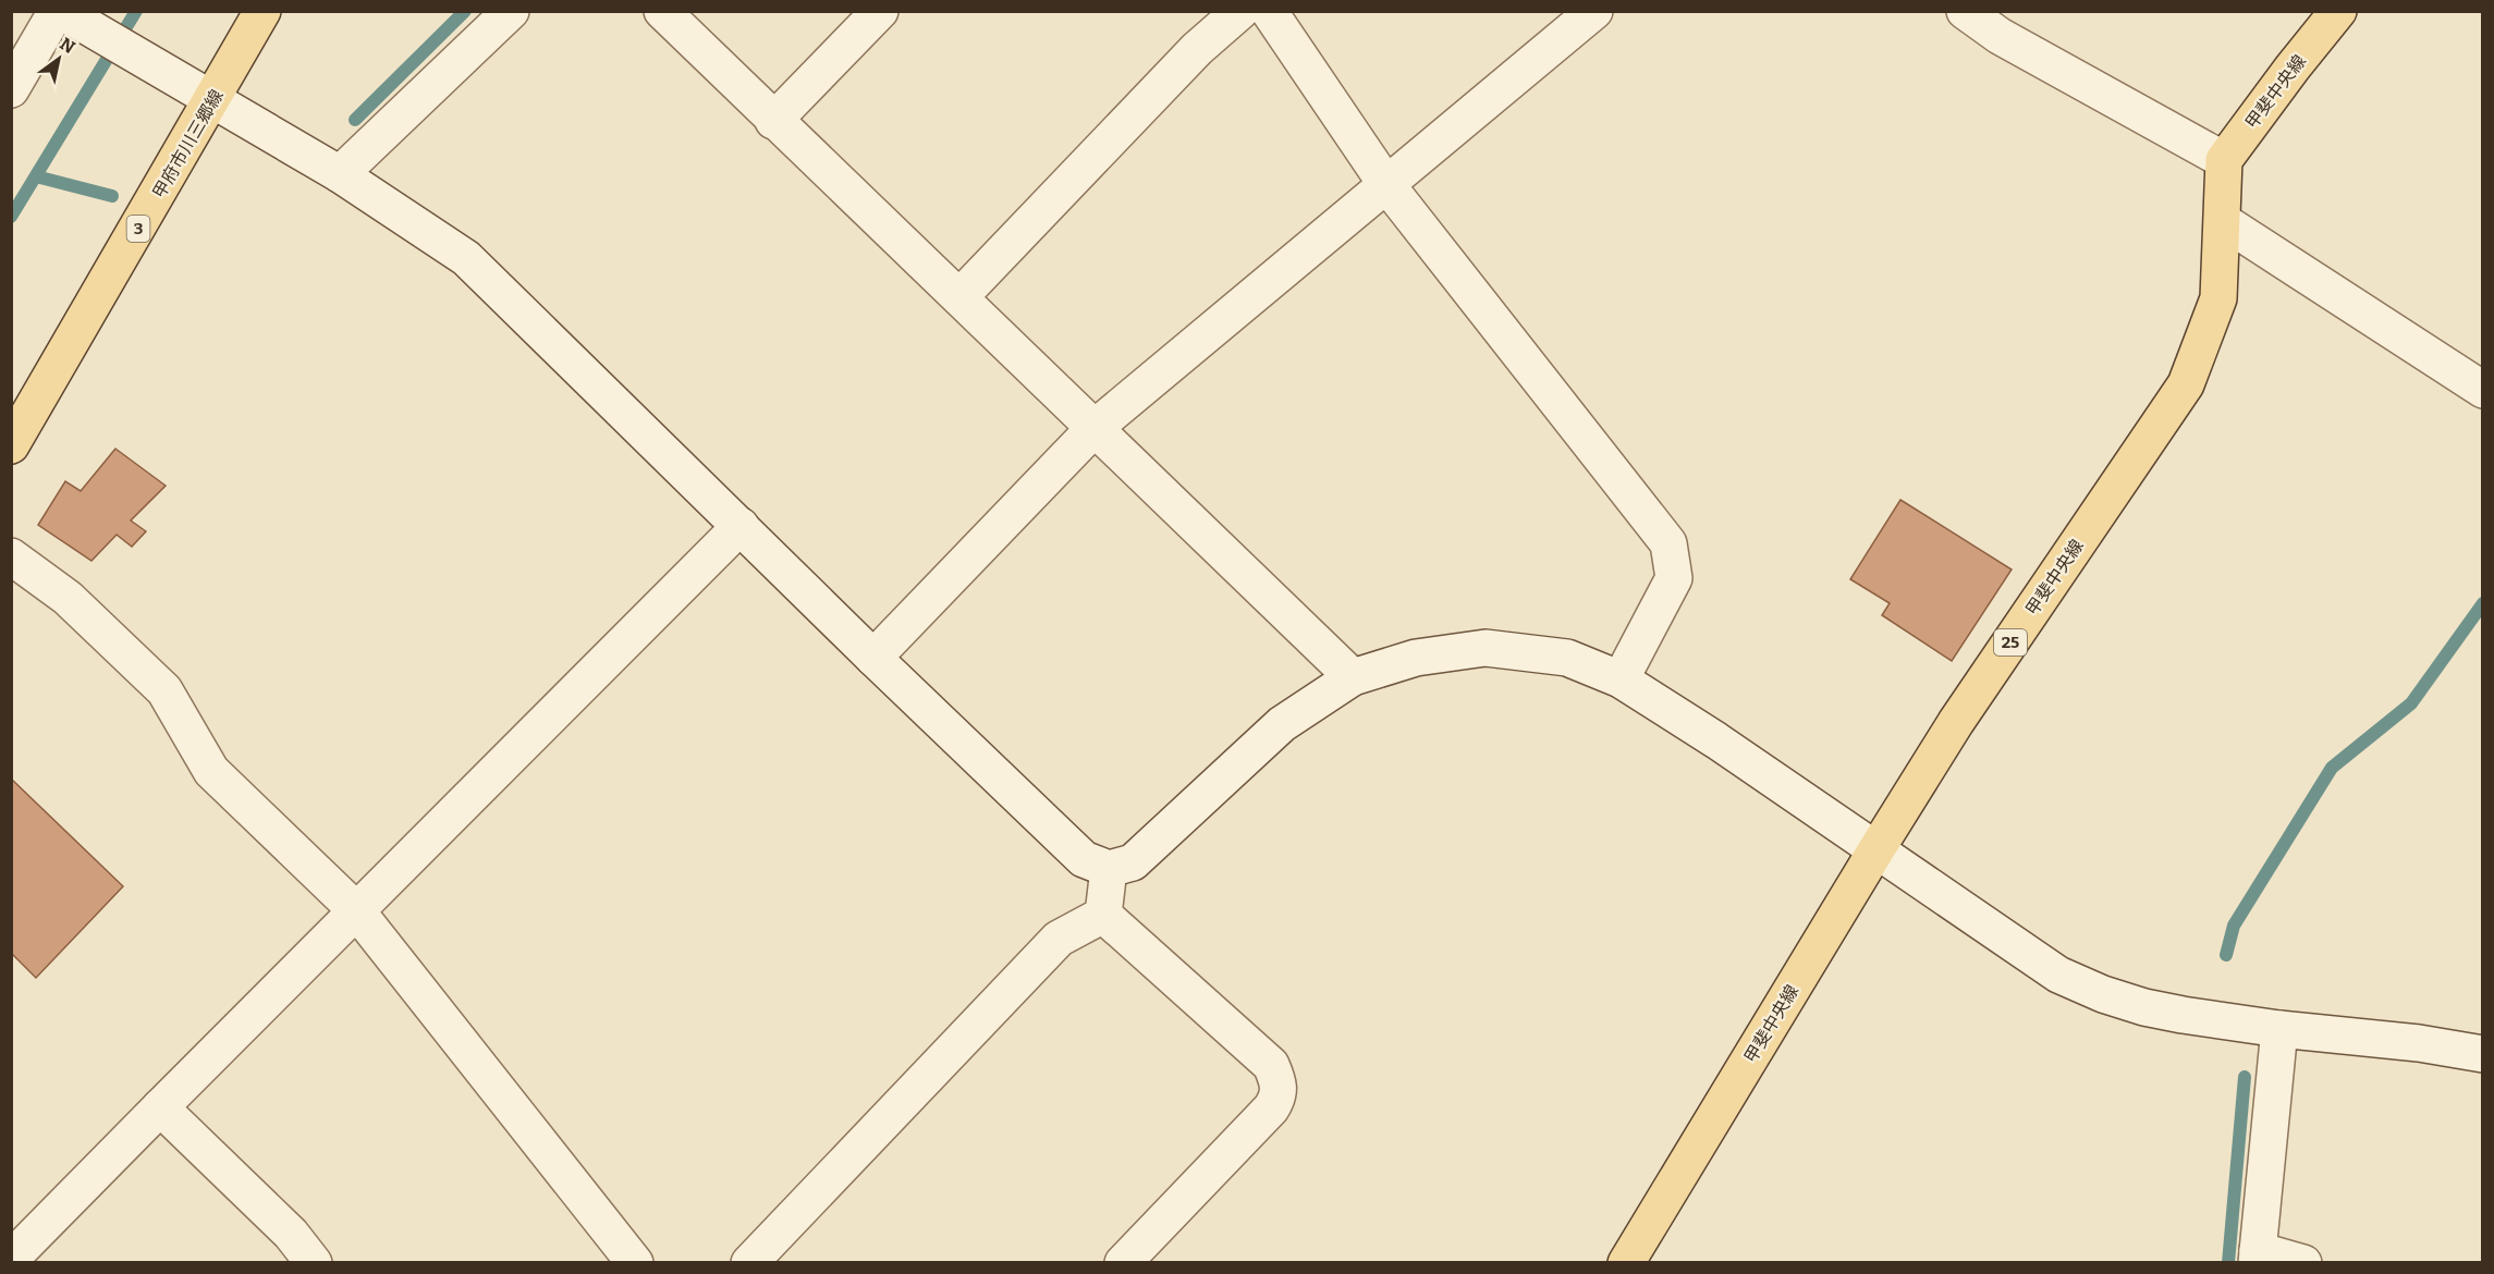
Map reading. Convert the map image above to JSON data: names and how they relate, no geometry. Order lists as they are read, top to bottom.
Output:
{
  "streets": {
    "main road": [
      "甲斐中央線",
      "甲府市川三郷線",
      "3",
      "25"
    ]
  },
  "north": "top right"
}
